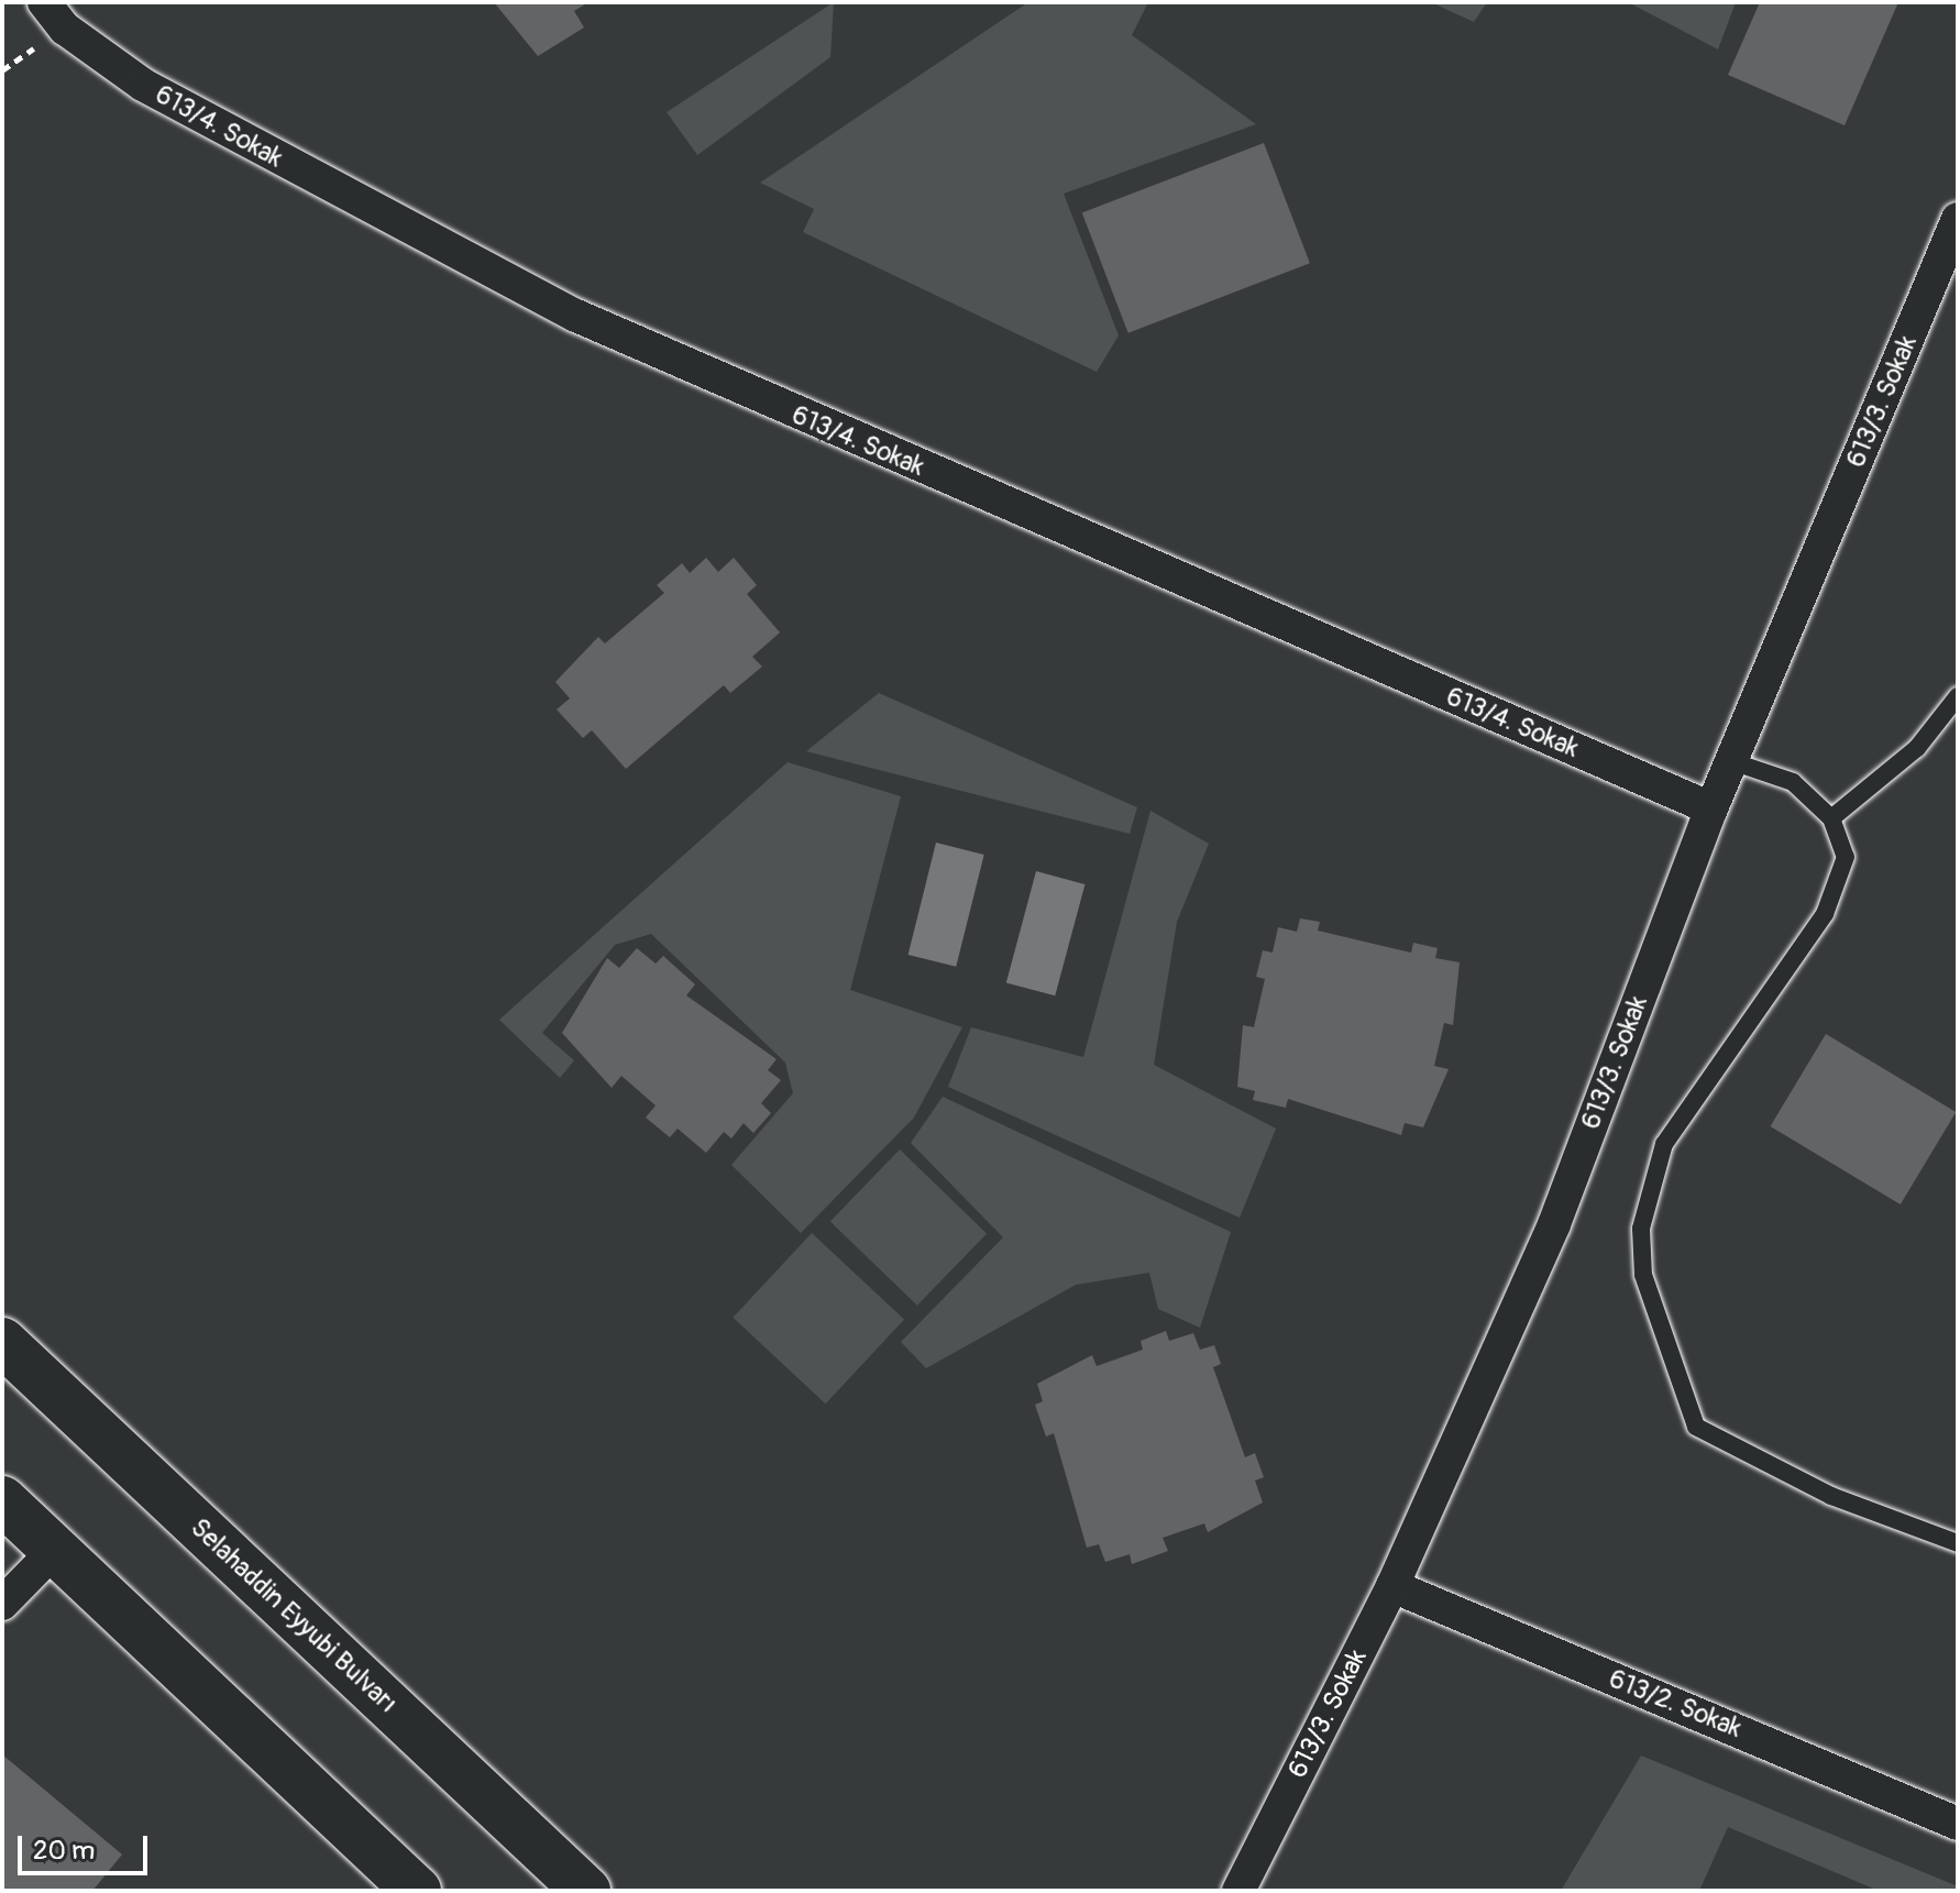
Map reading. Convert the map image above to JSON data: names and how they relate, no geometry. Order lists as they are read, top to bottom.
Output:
{
  "streets": {
    "main road": ["Selahaddin Eyyubi Bulvarı"],
    "street": ["613/4. Sokak", "613/3. Sokak", "613/2. Sokak"]
  },
  "crossings": [
    ["613/4. Sokak", "613/3. Sokak"],
    ["613/3. Sokak", "613/2. Sokak"]
  ],
  "scale_bar": "20 m"
}
